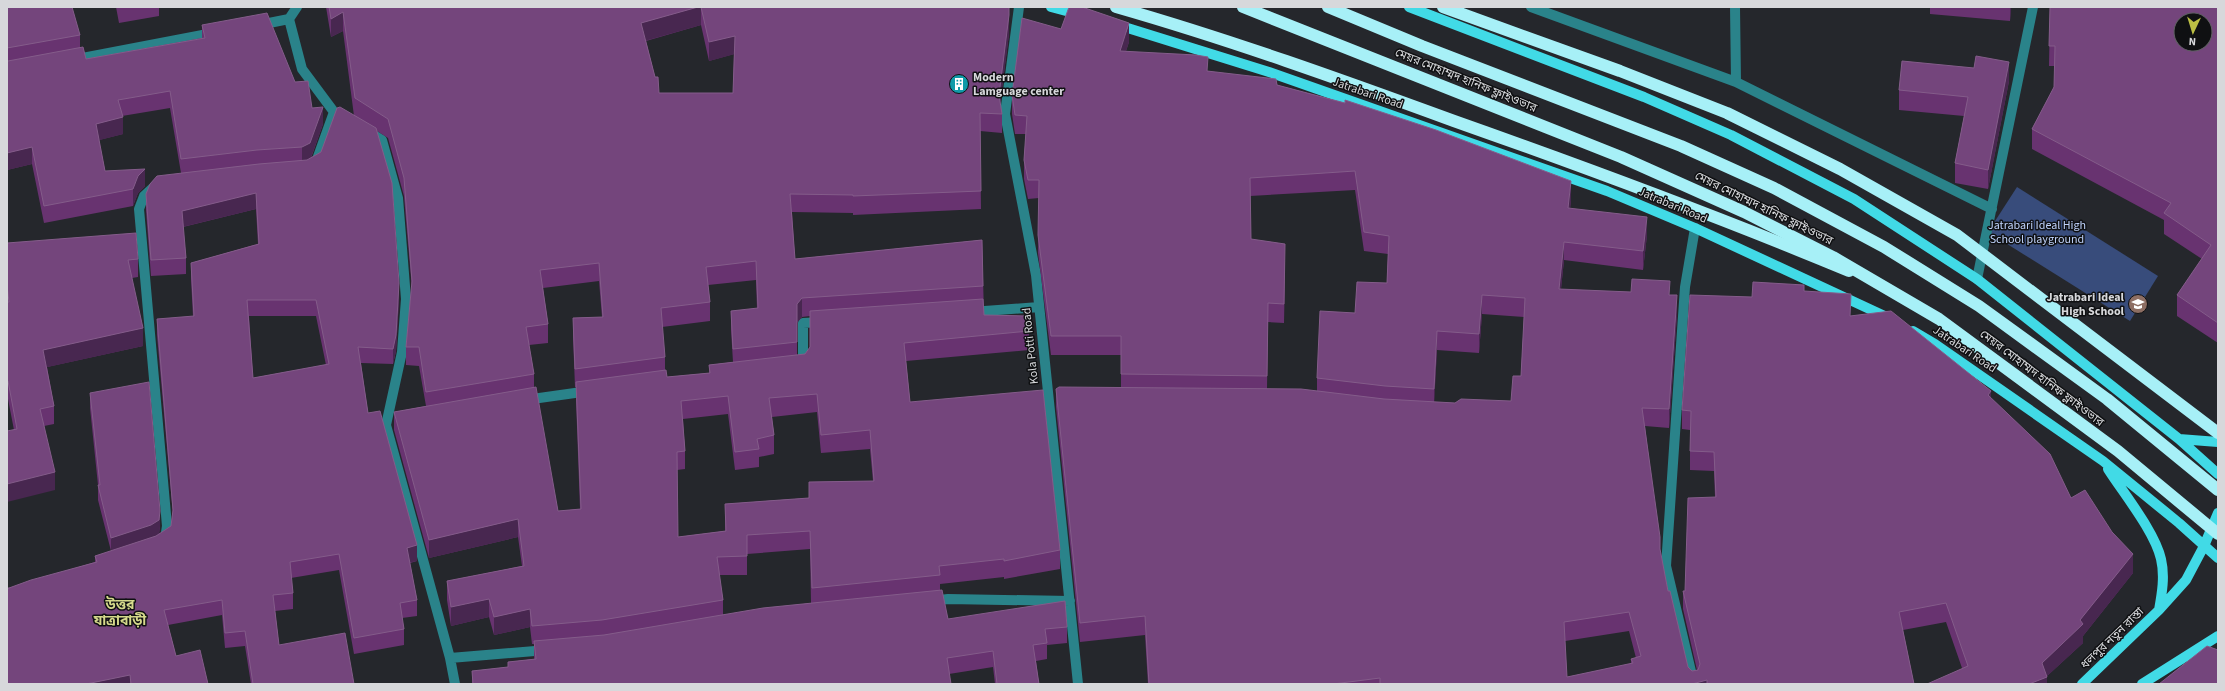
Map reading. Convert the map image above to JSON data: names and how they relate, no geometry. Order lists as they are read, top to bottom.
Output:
{
  "streets": {
    "highway": ["মেয়র মোহাম্মদ হানিফ ফ্লাইওভার"],
    "main road": ["Jatrabari Road", "ধলপুর নতুন রাস্তা"],
    "street": ["Kola Potti Road"]
  },
  "crossings": [
    ["Jatrabari Road", "ধলপুর নতুন রাস্তা"]
  ],
  "districts": ["উত্তর যাত্রাবাড়ী"],
  "parks": ["Jatrabari Ideal High School playground"],
  "places": {
    "building": ["Modern Lamguage center"],
    "school or university": ["Jatrabari Ideal High School"]
  },
  "north": "bottom"
}
